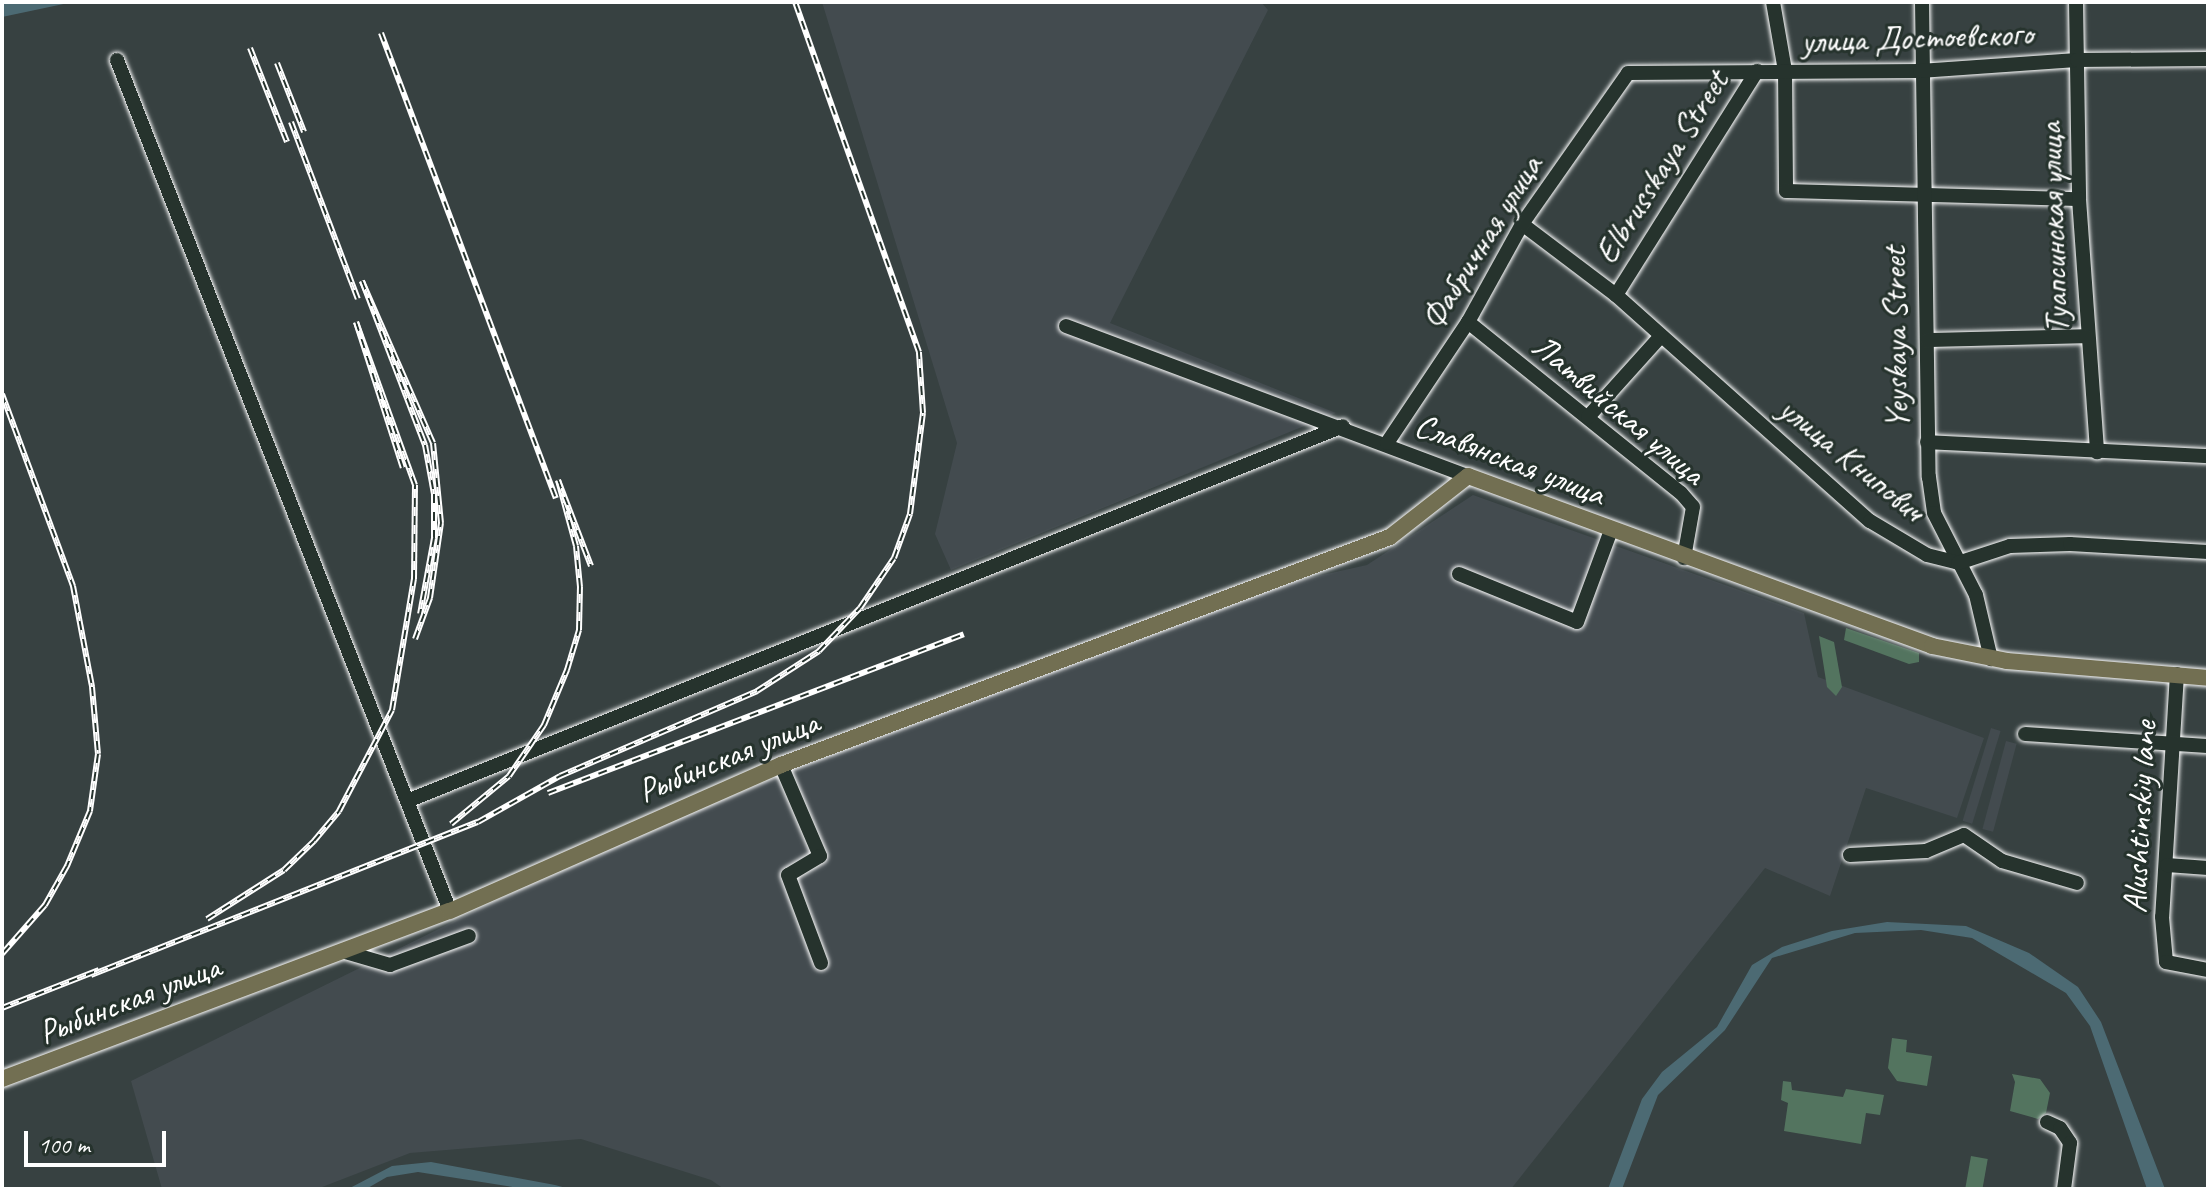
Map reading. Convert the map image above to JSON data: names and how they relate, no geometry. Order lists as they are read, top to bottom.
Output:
{
  "streets": {
    "main road": ["Славянская улица", "Рыбинская улица"],
    "street": [
      "улица Достоевского",
      "Elbrusskaya Street",
      "Туапсинская улица",
      "Фабричная улица",
      "Yeyskaya Street",
      "Латвийская улица",
      "улица Книпович",
      "Alushtinskiy lane"
    ]
  },
  "crossings": [
    ["улица Достоевского", "Elbrusskaya Street"],
    ["улица Достоевского", "Туапсинская улица"],
    ["улица Достоевского", "Фабричная улица"],
    ["улица Достоевского", "Yeyskaya Street"],
    ["Elbrusskaya Street", "улица Книпович"],
    ["Фабричная улица", "Латвийская улица"],
    ["Фабричная улица", "Славянская улица"],
    ["Фабричная улица", "улица Книпович"],
    ["Yeyskaya Street", "Славянская улица"],
    ["Yeyskaya Street", "улица Книпович"],
    ["Латвийская улица", "Славянская улица"],
    ["Славянская улица", "Рыбинская улица"]
  ],
  "scale_bar": "100 m"
}
